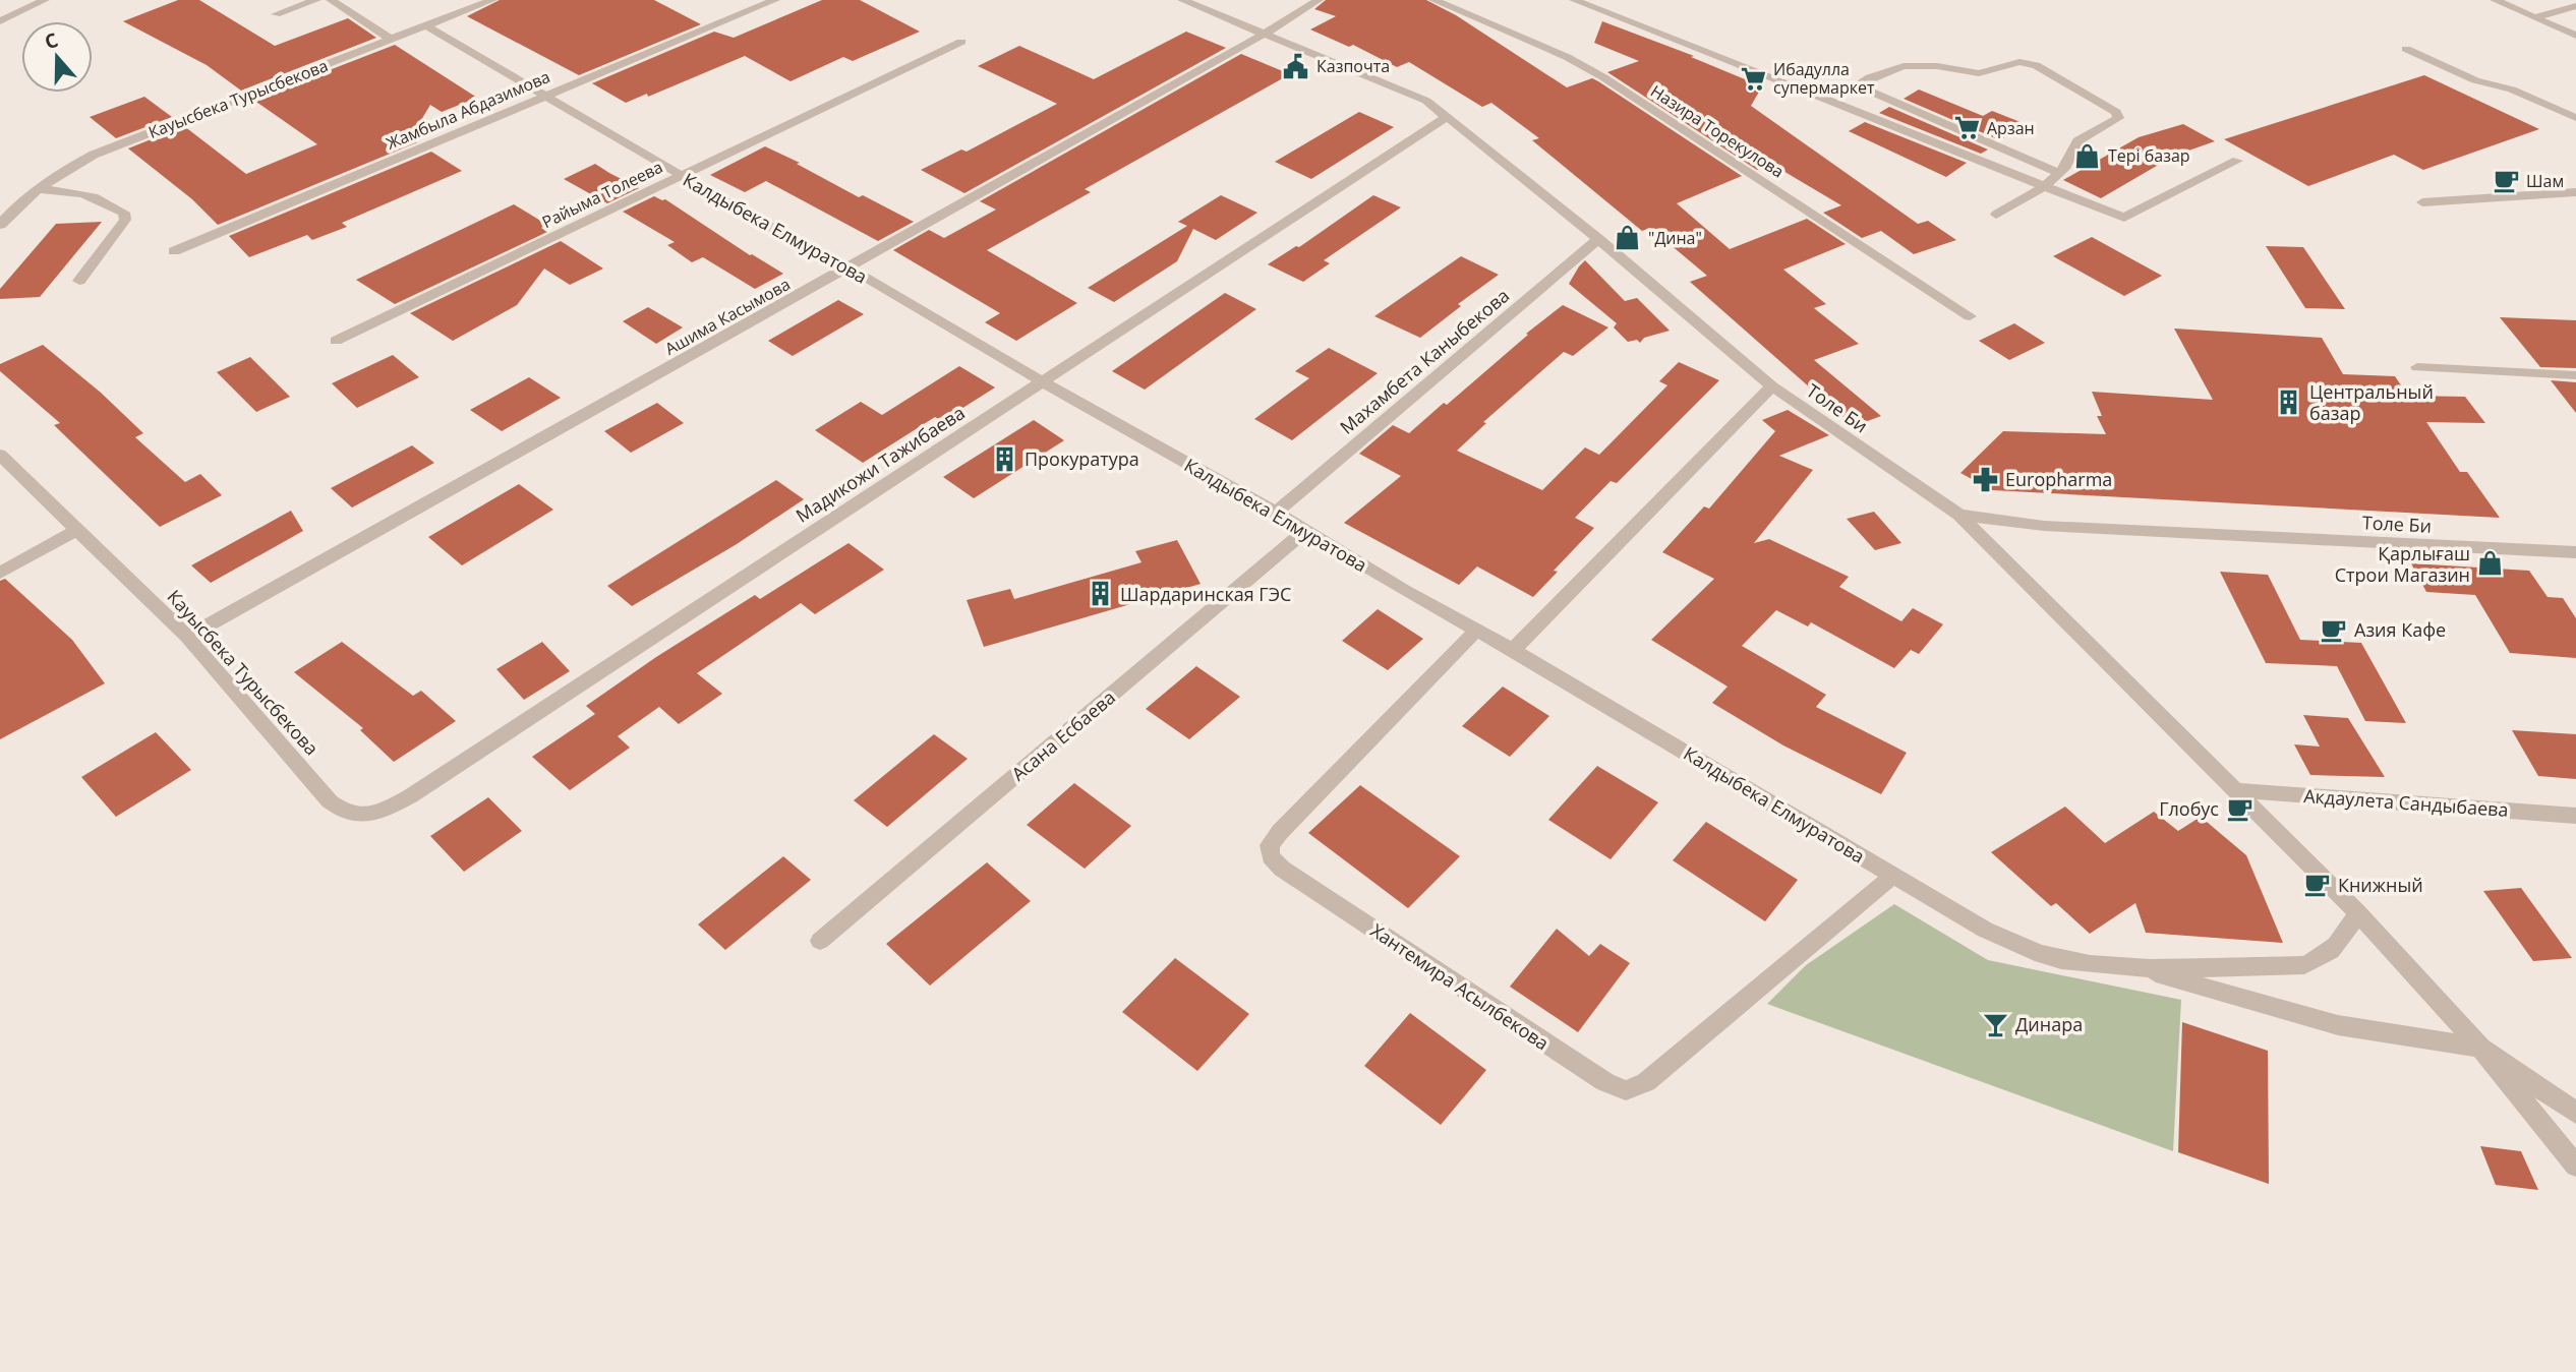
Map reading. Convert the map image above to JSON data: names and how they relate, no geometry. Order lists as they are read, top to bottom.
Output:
{
  "streets": {
    "street": [
      "Кауысбека Турысбекова",
      "Жамбыла Абдазимова",
      "Назира Торекулова",
      "Райыма Толеева",
      "Калдыбека Елмуратова",
      "Ашима Касымова",
      "Махамбета Каныбекова",
      "Толе Би",
      "Мадикожи Тажибаева",
      "Асана Есбаева",
      "Акдаулета Сандыбаева",
      "Хантемира Асылбекова"
    ]
  },
  "crossings": [
    ["Кауысбека Турысбекова", "Калдыбека Елмуратова"],
    ["Кауысбека Турысбекова", "Ашима Касымова"],
    ["Кауысбека Турысбекова", "Мадикожи Тажибаева"],
    ["Жамбыла Абдазимова", "Калдыбека Елмуратова"],
    ["Райыма Толеева", "Калдыбека Елмуратова"],
    ["Калдыбека Елмуратова", "Ашима Касымова"],
    ["Калдыбека Елмуратова", "Махамбета Каныбекова"],
    ["Калдыбека Елмуратова", "Мадикожи Тажибаева"],
    ["Калдыбека Елмуратова", "Асана Есбаева"],
    ["Калдыбека Елмуратова", "Хантемира Асылбекова"],
    ["Ашима Касымова", "Толе Би"],
    ["Махамбета Каныбекова", "Толе Би"],
    ["Толе Би", "Мадикожи Тажибаева"]
  ],
  "places": {
    "public building": ["Казпочта"],
    "supermarket": ["Ибадулла супермаркет", "Арзан"],
    "shop": ["Тері базар", "\"Дина\"", "Қарлығаш Строи Магазин"],
    "cafe": [
      "Шам",
      "Азия Кафе",
      "Глобус",
      "Книжный"
    ],
    "building": ["Центральный базар", "Прокуратура", "Шардаринская ГЭС"],
    "pharmacy": ["Europharma"],
    "bar": ["Динара"]
  },
  "north": "top"
}
